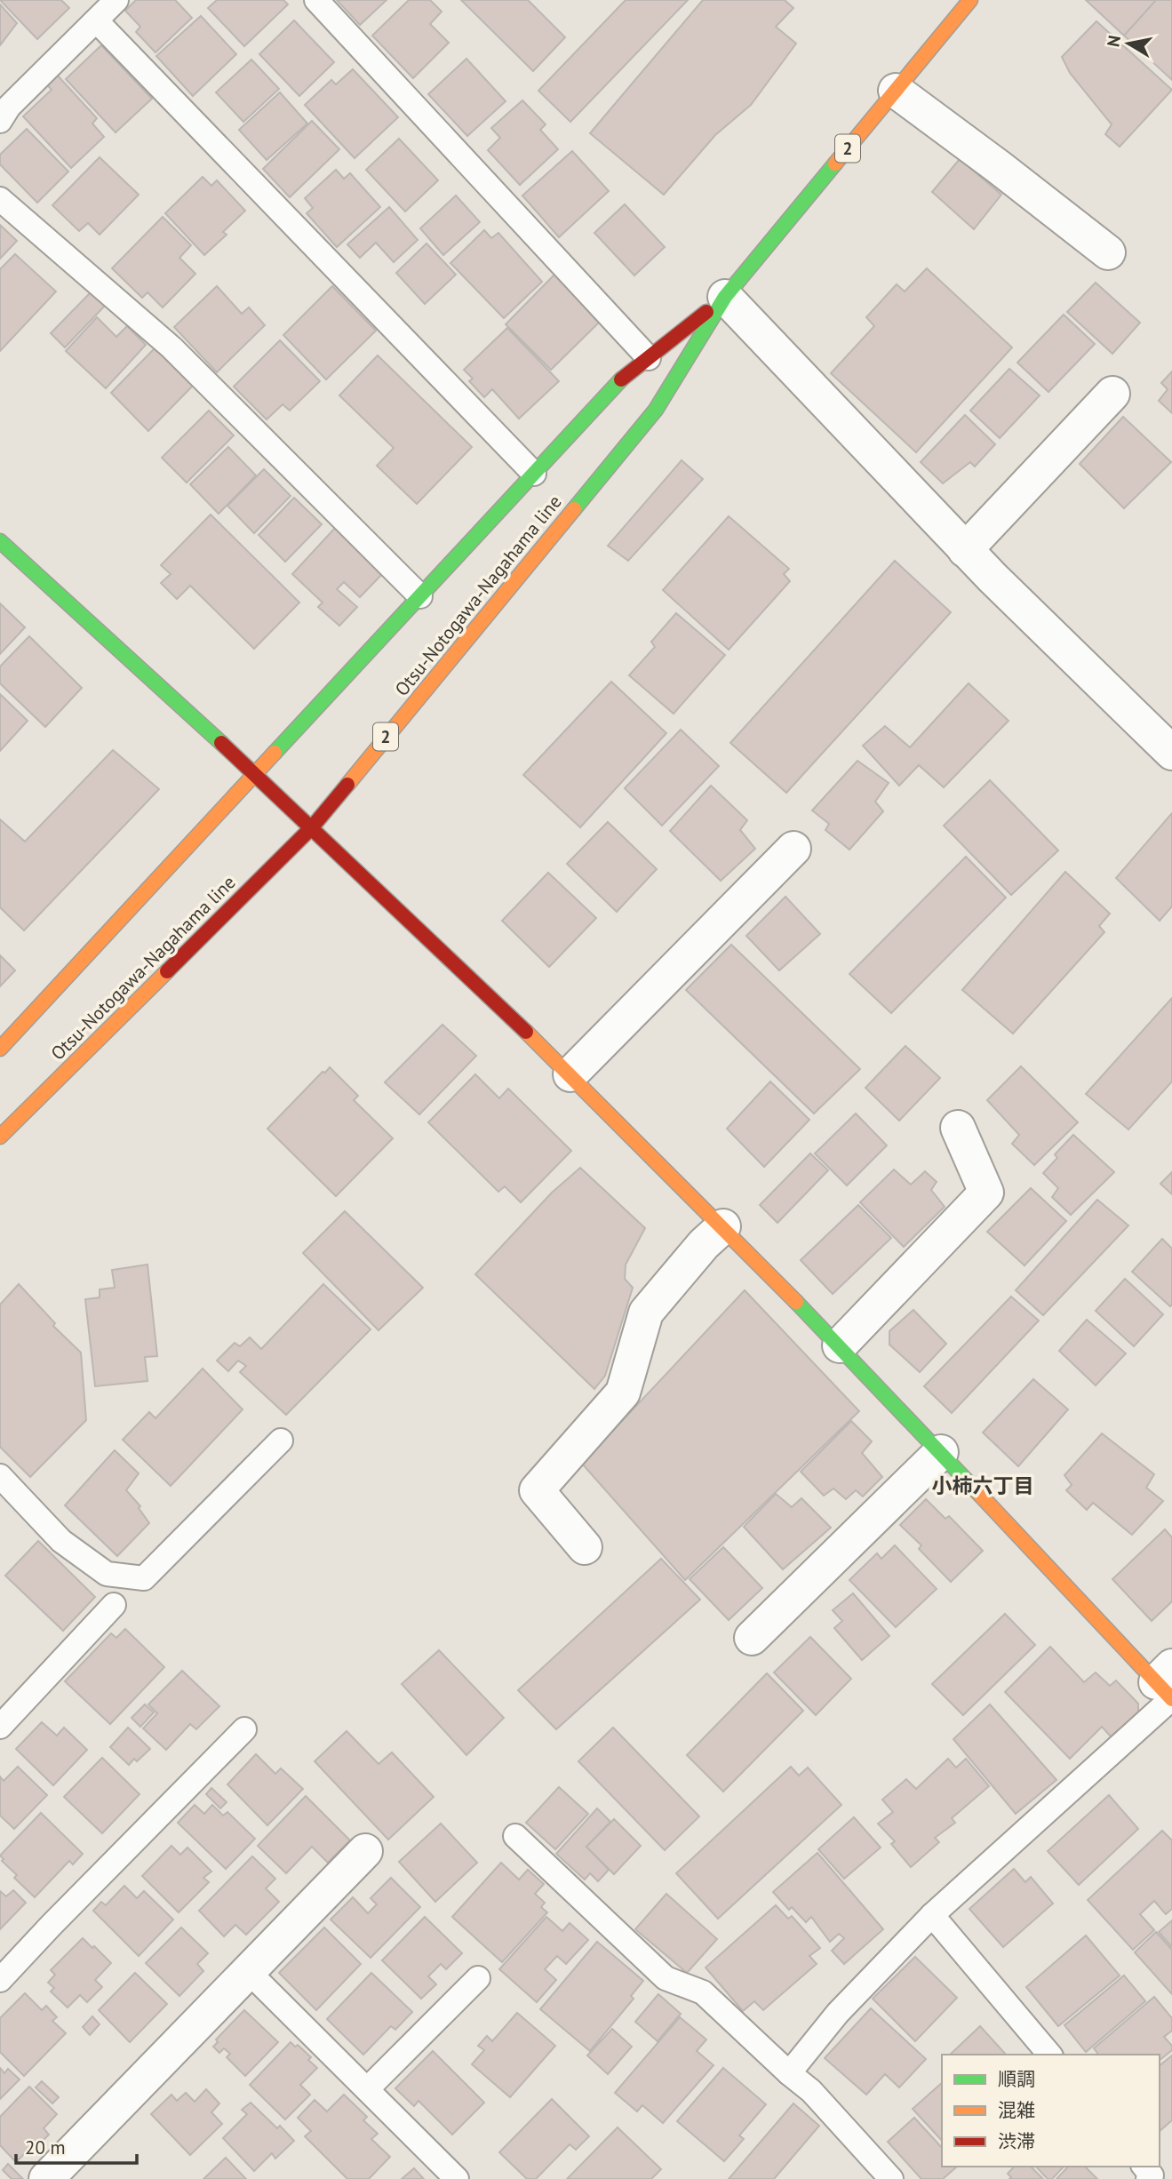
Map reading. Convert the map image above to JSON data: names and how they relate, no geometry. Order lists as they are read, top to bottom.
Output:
{
  "streets": {
    "main road": ["2", "Otsu-Notogawa-Nagahama line"]
  },
  "districts": ["小柿六丁目"],
  "legend": ["順調", "混雑", "渋滞"],
  "scale_bar": "20 m",
  "north": "left"
}
